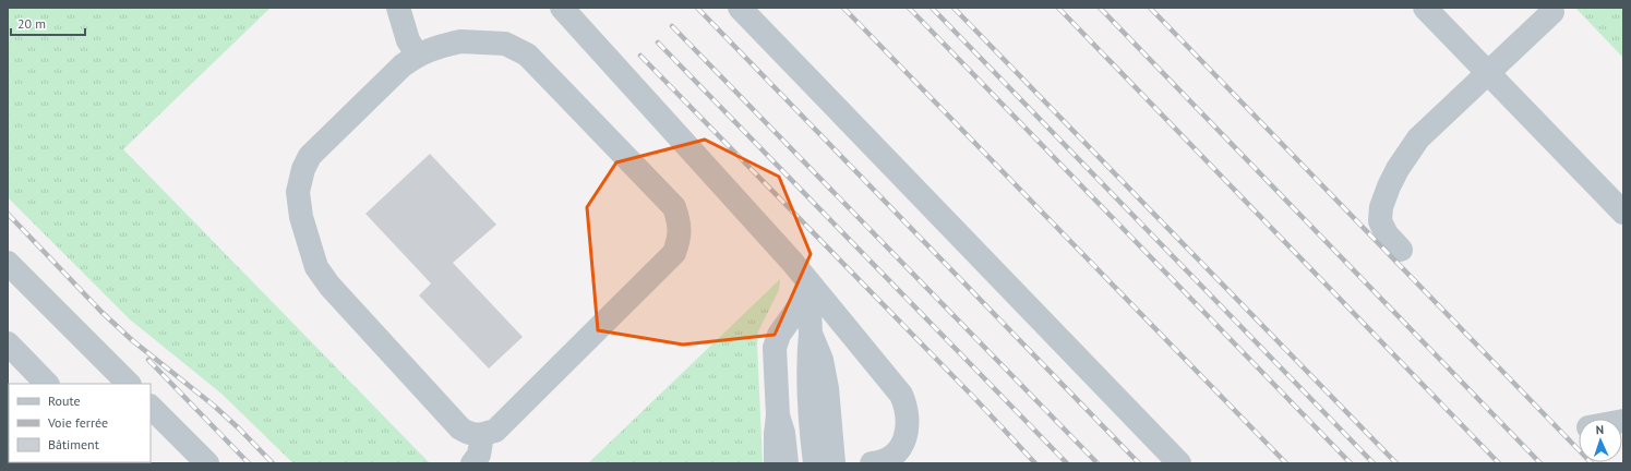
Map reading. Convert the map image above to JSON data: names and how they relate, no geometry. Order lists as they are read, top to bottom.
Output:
{
  "legend": ["Route", "Voie ferrée", "Bâtiment"],
  "scale_bar": "20 m",
  "north": "top"
}
